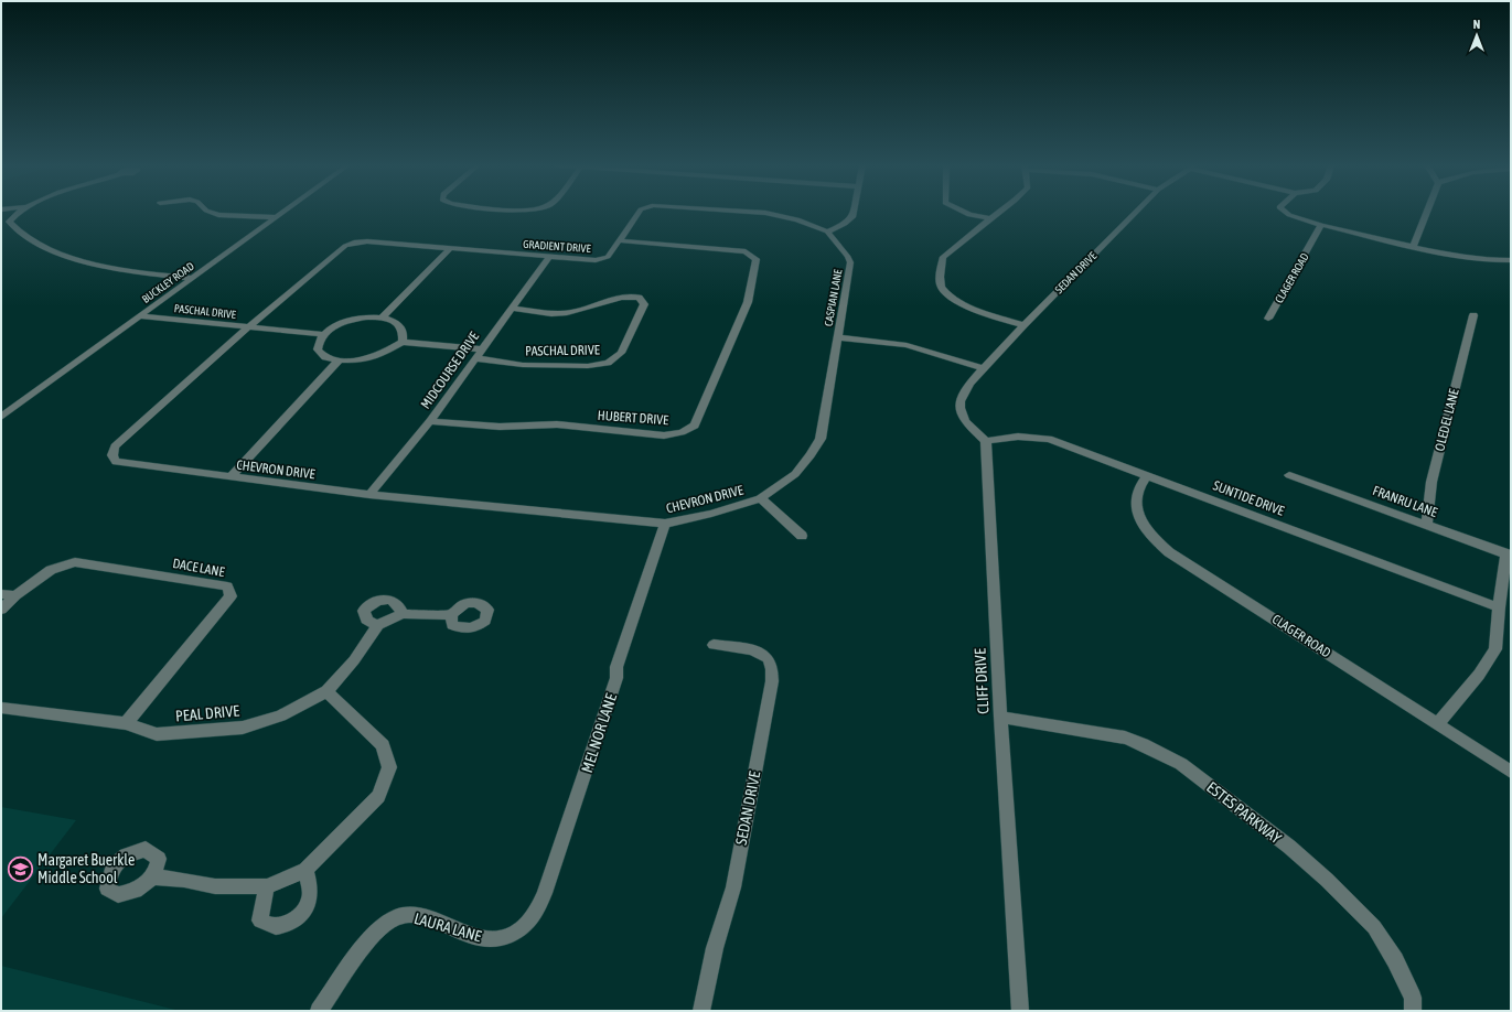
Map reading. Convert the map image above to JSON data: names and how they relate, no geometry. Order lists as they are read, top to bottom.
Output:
{
  "streets": {
    "street": [
      "GRADIENT DRIVE",
      "SEDAN DRIVE",
      "CLAGER ROAD",
      "BUCKLEY ROAD",
      "CASPIAN LANE",
      "PASCHAL DRIVE",
      "MIDCOURSE DRIVE",
      "HUBERT DRIVE",
      "OLEDEL LANE",
      "CHEVRON DRIVE",
      "SUNTIDE DRIVE",
      "FRANRU LANE",
      "DACE LANE",
      "CLIFF DRIVE",
      "PEAL DRIVE",
      "MEL NOR LANE",
      "ESTES PARKWAY",
      "LAURA LANE"
    ]
  },
  "crossings": [
    ["GRADIENT DRIVE", "MIDCOURSE DRIVE"],
    ["GRADIENT DRIVE", "HUBERT DRIVE"],
    ["GRADIENT DRIVE", "CHEVRON DRIVE"],
    ["CLAGER ROAD", "SUNTIDE DRIVE"],
    ["BUCKLEY ROAD", "PASCHAL DRIVE"],
    ["CASPIAN LANE", "CHEVRON DRIVE"],
    ["PASCHAL DRIVE", "MIDCOURSE DRIVE"],
    ["PASCHAL DRIVE", "CHEVRON DRIVE"],
    ["MIDCOURSE DRIVE", "HUBERT DRIVE"],
    ["MIDCOURSE DRIVE", "CHEVRON DRIVE"],
    ["OLEDEL LANE", "FRANRU LANE"],
    ["CHEVRON DRIVE", "MEL NOR LANE"],
    ["SUNTIDE DRIVE", "CLIFF DRIVE"],
    ["DACE LANE", "PEAL DRIVE"],
    ["CLIFF DRIVE", "ESTES PARKWAY"],
    ["MEL NOR LANE", "LAURA LANE"]
  ],
  "places": {
    "school or university": ["Margaret Buerkle Middle School"]
  },
  "north": "top"
}
